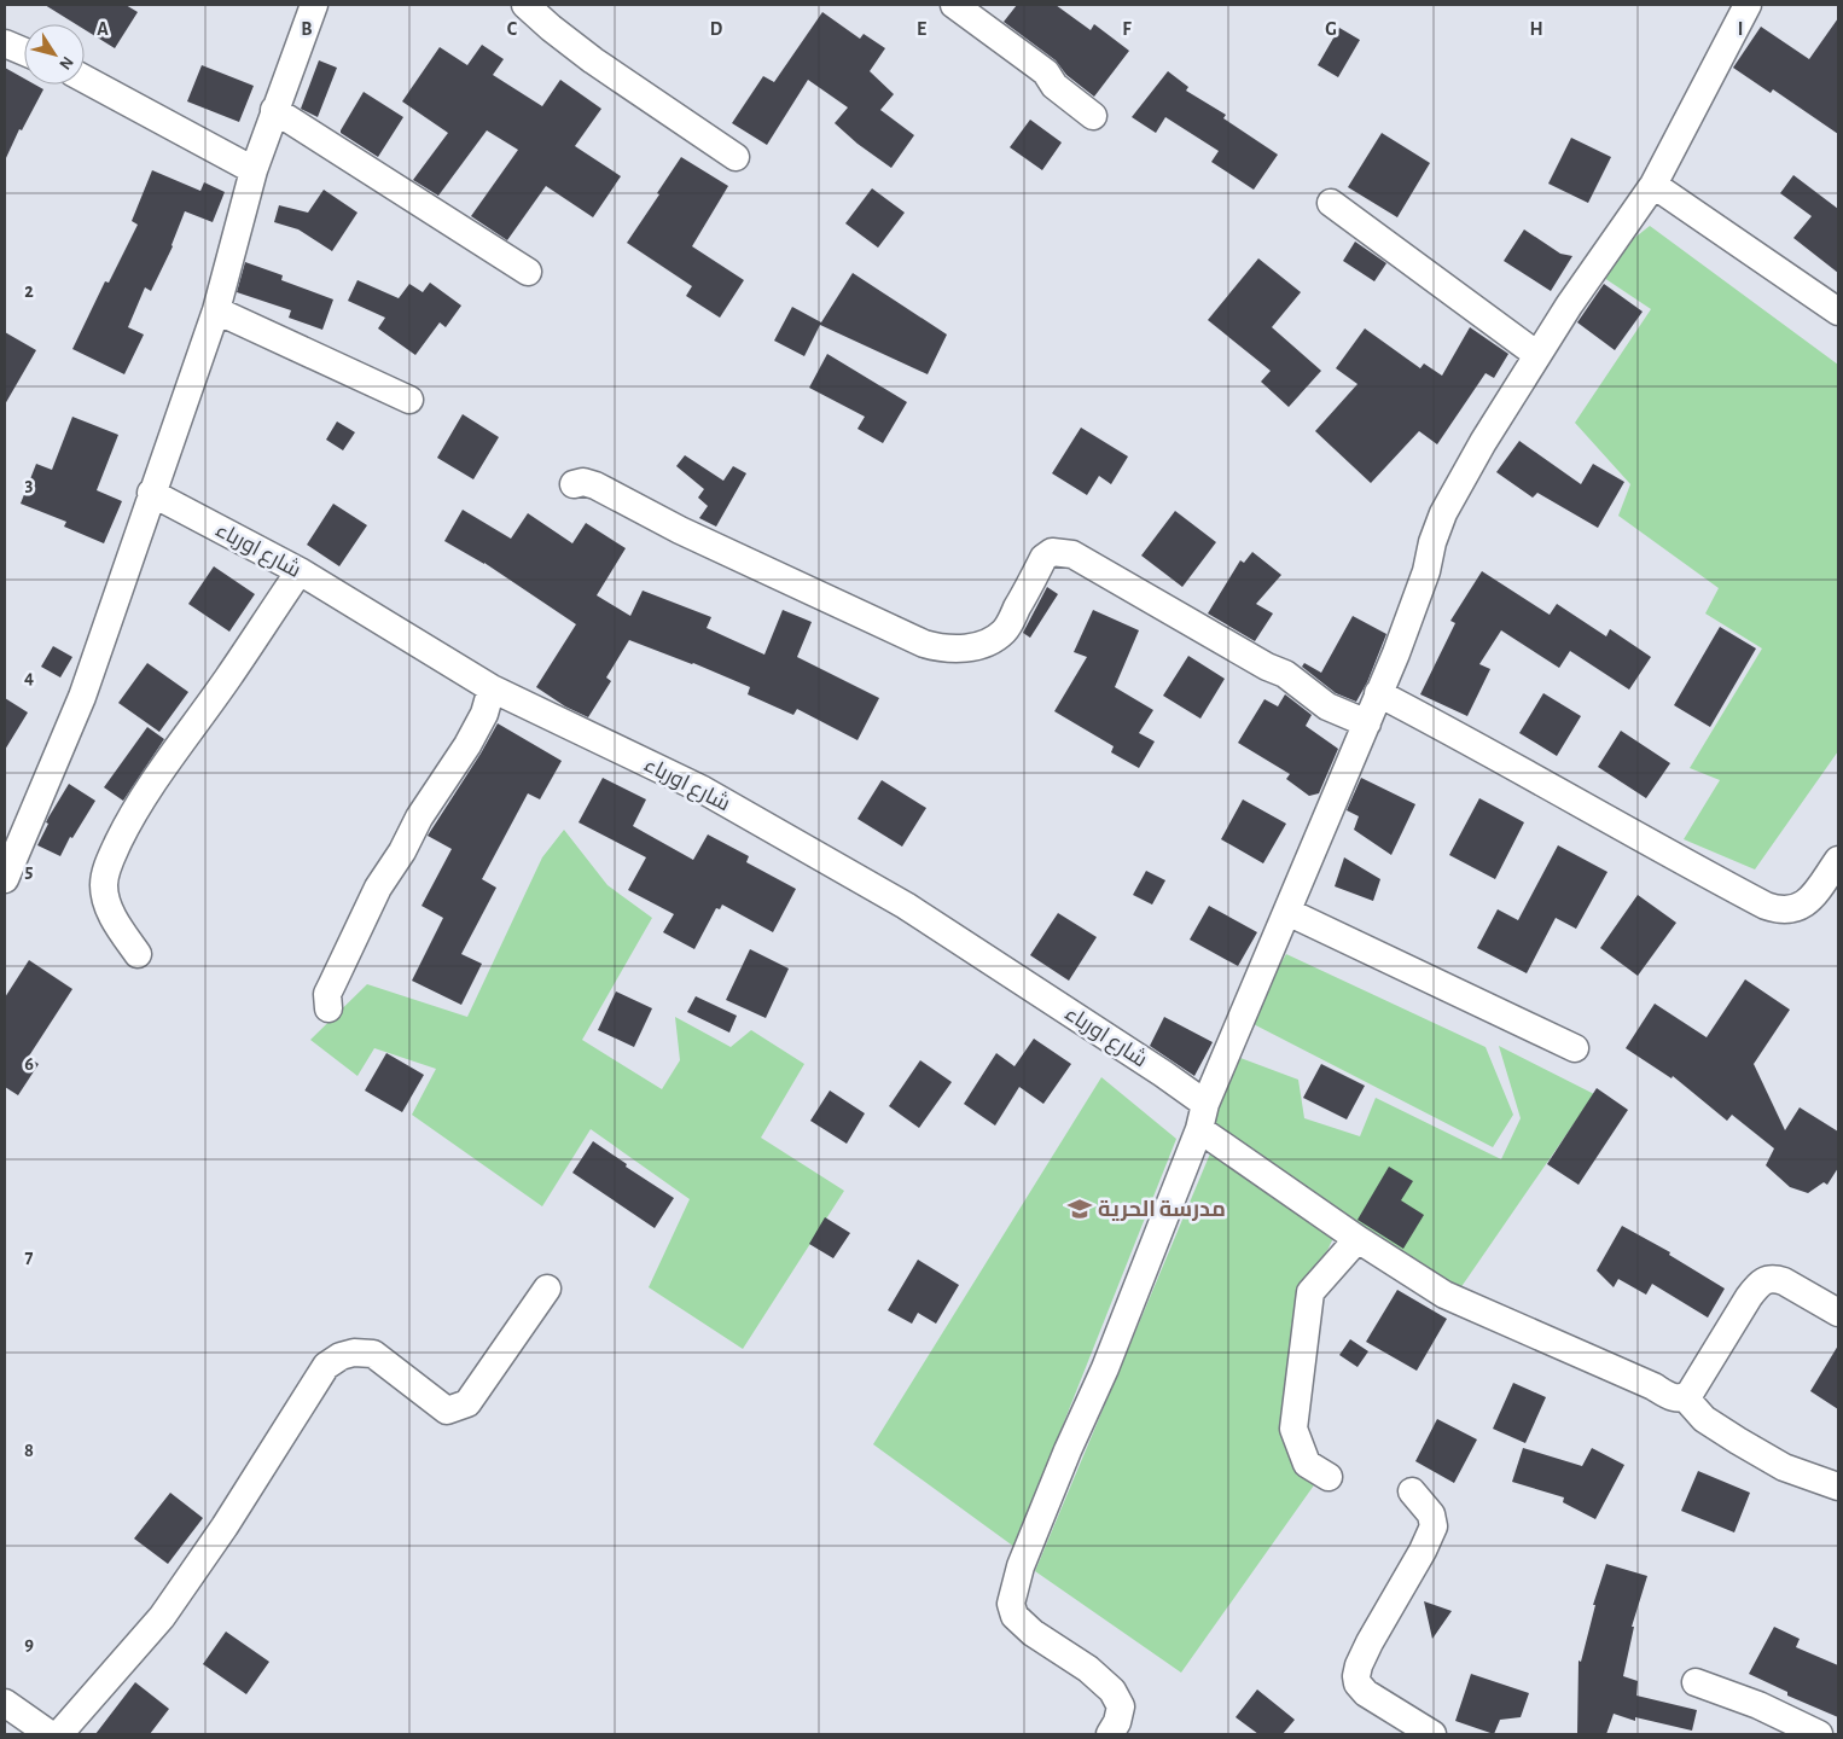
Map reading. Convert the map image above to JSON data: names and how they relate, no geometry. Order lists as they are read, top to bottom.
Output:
{
  "streets": {
    "street": ["شارع اورباء"]
  },
  "places": {
    "school or university": ["مدرسة الحرية"]
  },
  "north": "bottom right",
  "grid": {
    "columns": [
      "A",
      "B",
      "C",
      "D",
      "E",
      "F",
      "G",
      "H",
      "I"
    ],
    "rows": [
      "2",
      "3",
      "4",
      "5",
      "6",
      "7",
      "8",
      "9"
    ]
  }
}
